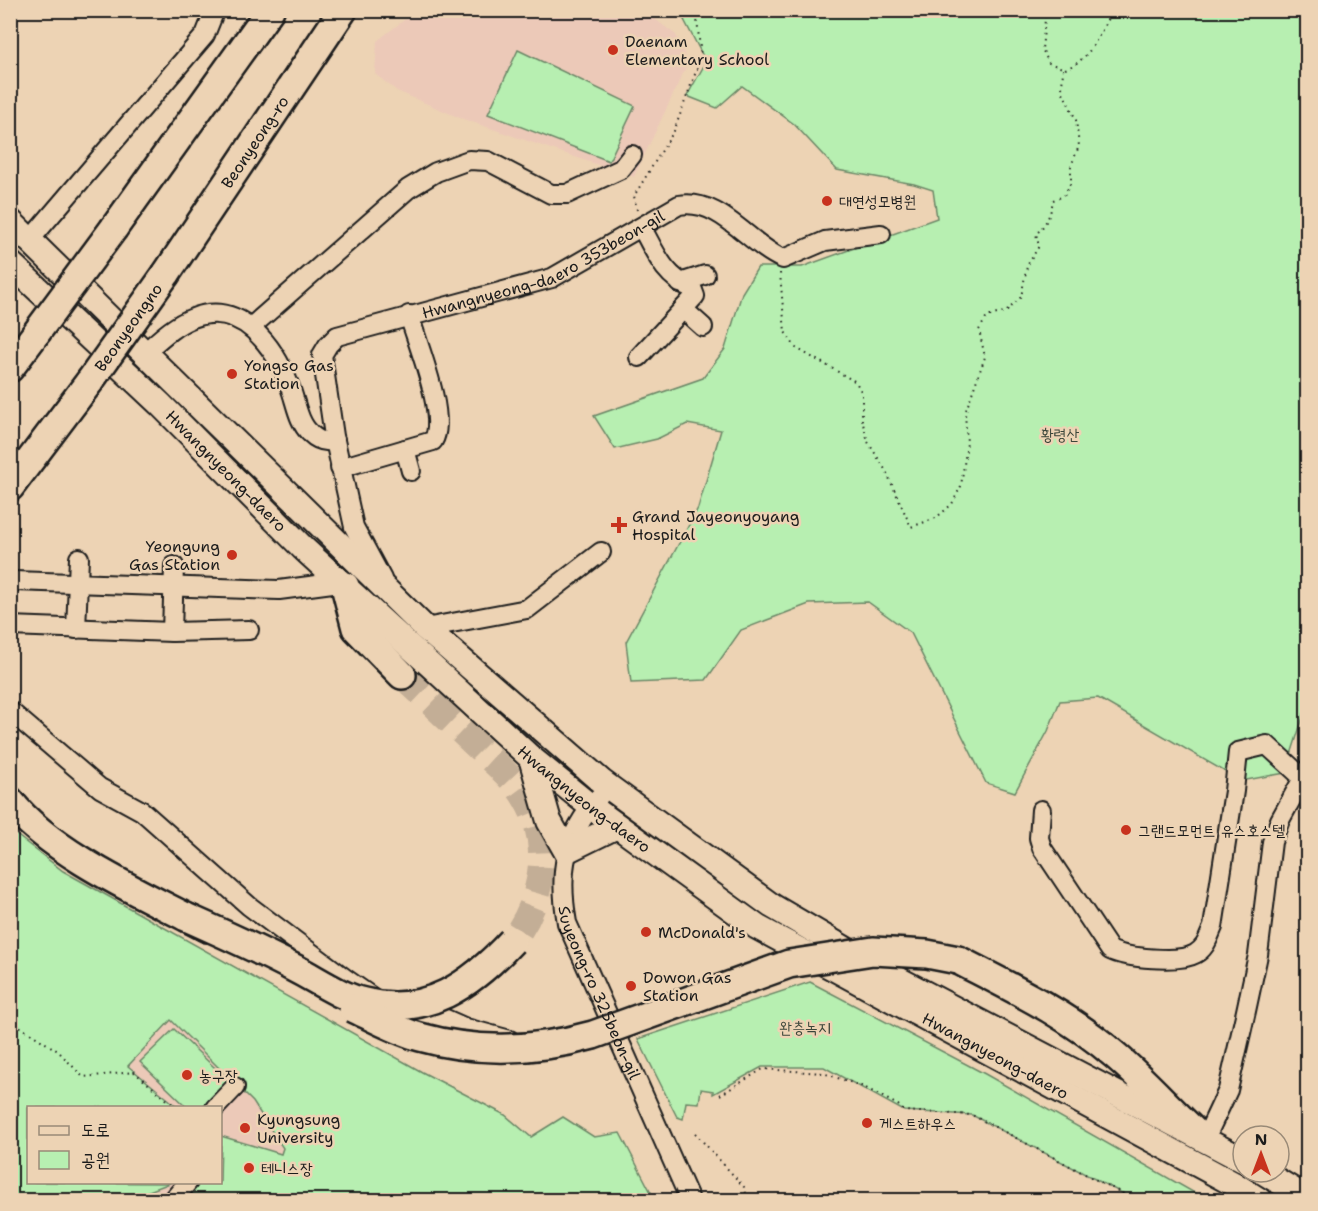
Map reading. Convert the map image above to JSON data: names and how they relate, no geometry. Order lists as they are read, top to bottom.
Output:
{
  "streets": {
    "highway": ["Beonyeong-ro", "Beonyeongno"],
    "main road": ["Hwangnyeong-daero"],
    "street": ["Hwangnyeong-daero 353beon-gil", "Suyeong-ro 325beon-gil"]
  },
  "crossings": [
    ["Beonyeong-ro", "Beonyeongno"],
    ["Hwangnyeong-daero", "Suyeong-ro 325beon-gil"]
  ],
  "parks": ["황령산", "완층녹지"],
  "places": {
    "other": [
      "Daenam Elementary School",
      "대연성모병원",
      "Yongso Gas Station",
      "Yeongung Gas Station",
      "그랜드모먼트 유스호스텔",
      "McDonald's",
      "Dowon Gas Station",
      "농구장",
      "게스트하우스",
      "Kyungsung University",
      "테니스장"
    ],
    "health": ["Grand Jayeonyoyang Hospital"]
  },
  "legend": ["도로", "공원"],
  "north": "top"
}
